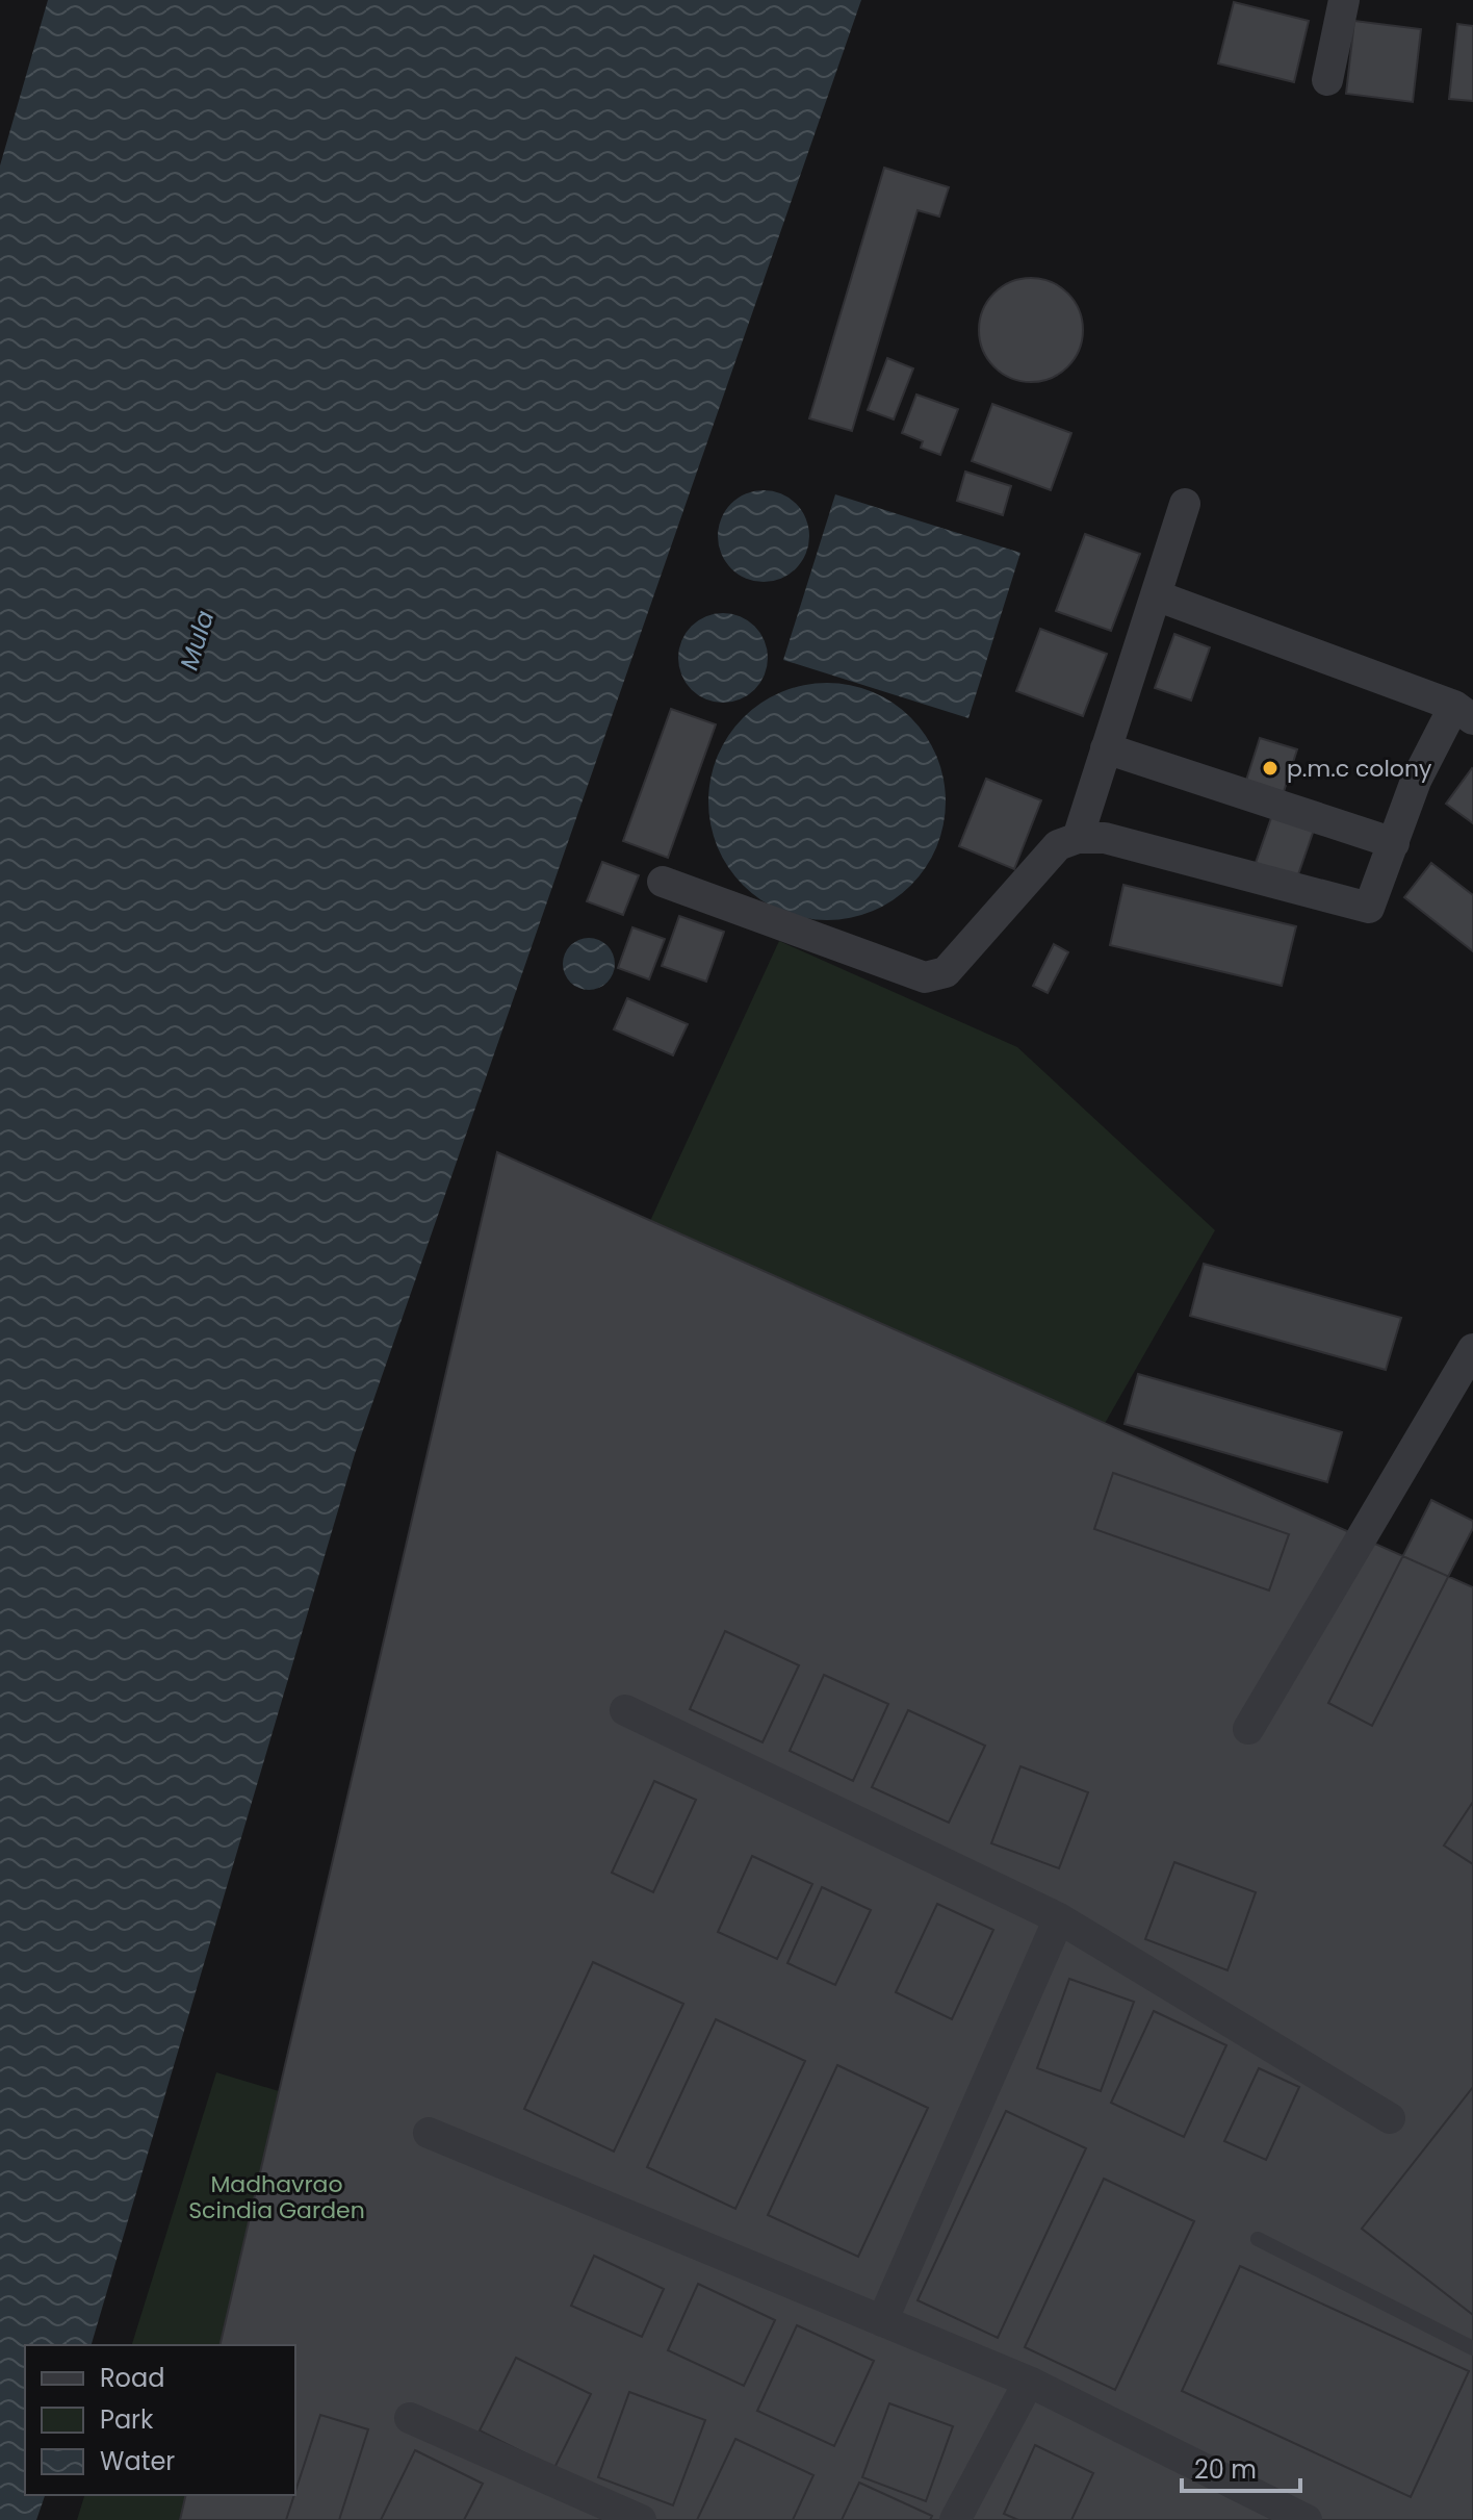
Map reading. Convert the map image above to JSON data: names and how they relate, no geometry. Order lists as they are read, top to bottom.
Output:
{
  "water": ["Mula"],
  "parks": ["Madhavrao Scindia Garden"],
  "places": ["p.m.c colony"],
  "legend": ["Road", "Park", "Water"],
  "scale_bar": "20 m"
}
